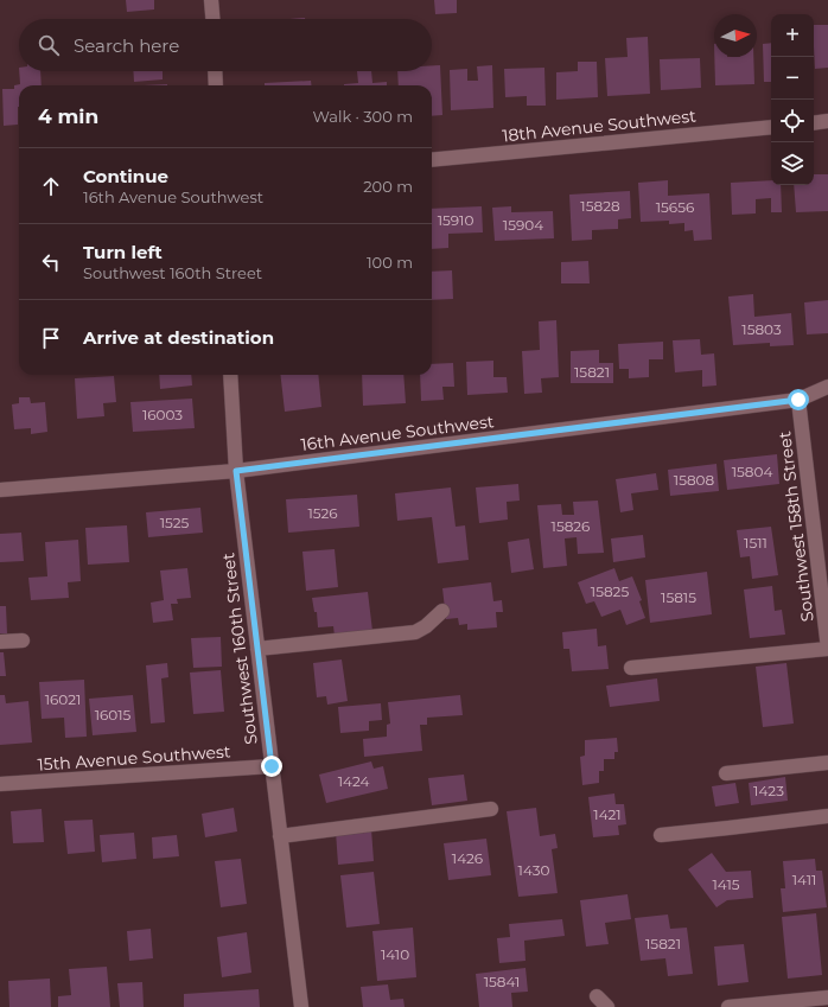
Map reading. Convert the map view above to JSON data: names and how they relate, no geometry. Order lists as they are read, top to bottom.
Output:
{
  "streets": {
    "street": [
      "18th Avenue Southwest",
      "16th Avenue Southwest",
      "Southwest 158th Street",
      "Southwest 160th Street",
      "15th Avenue Southwest"
    ]
  },
  "crossings": [
    ["16th Avenue Southwest", "Southwest 158th Street"],
    ["16th Avenue Southwest", "Southwest 160th Street"],
    ["Southwest 160th Street", "15th Avenue Southwest"]
  ],
  "house_numbers": [
    "15828",
    "15656",
    "15910",
    "15904",
    "15803",
    "15821",
    "16003",
    "15804",
    "15808",
    "1526",
    "1525",
    "15826",
    "1511",
    "15825",
    "15815",
    "16021",
    "16015",
    "1424",
    "1423",
    "1421",
    "1426",
    "1430",
    "1411",
    "1415",
    "15821",
    "1410",
    "15841"
  ],
  "north": "right",
  "page": {
    "map_buttons": ["+", "−"],
    "search": "Search here",
    "heading": ["4 min", "Walk · 300 m"],
    "list": [
      ["Continue", "16th Avenue Southwest", "200 m"],
      ["Turn left", "Southwest 160th Street", "100 m"],
      "Arrive at destination"
    ]
  }
}
